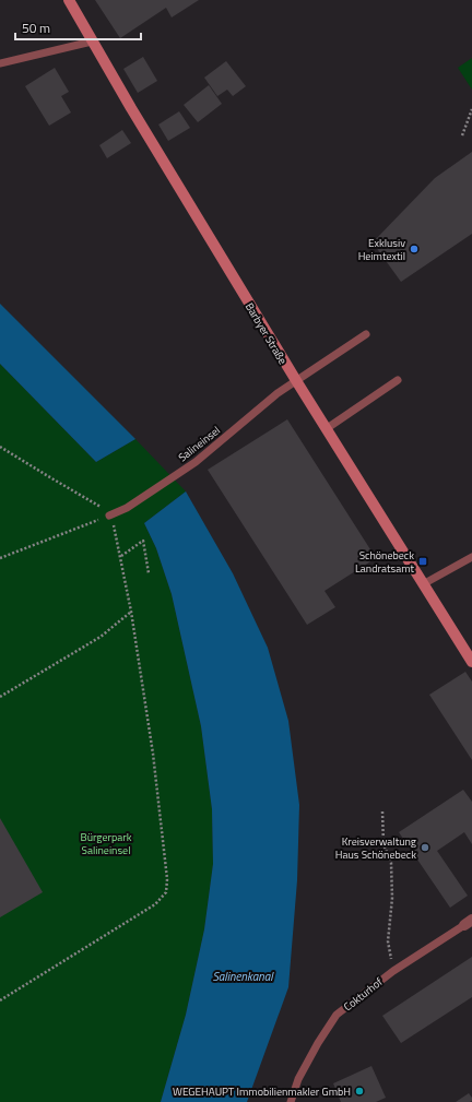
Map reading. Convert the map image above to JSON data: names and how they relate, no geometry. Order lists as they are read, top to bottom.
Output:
{
  "streets": {
    "street": ["Barbyer Straße"],
    "lane": ["Salineinsel", "Cokturhof"]
  },
  "crossings": [
    ["Barbyer Straße", "Salineinsel"]
  ],
  "water": ["Salinenkanal"],
  "parks": ["Bürgerpark Salineinsel"],
  "places": {
    "other": ["Exklusiv Heimtextil", "Kreisverwaltung Haus Schönebeck", "WEGEHAUPT Immobilienmakler GmbH"],
    "transit": ["Schönebeck Landratsamt"]
  },
  "scale_bar": "50 m"
}
